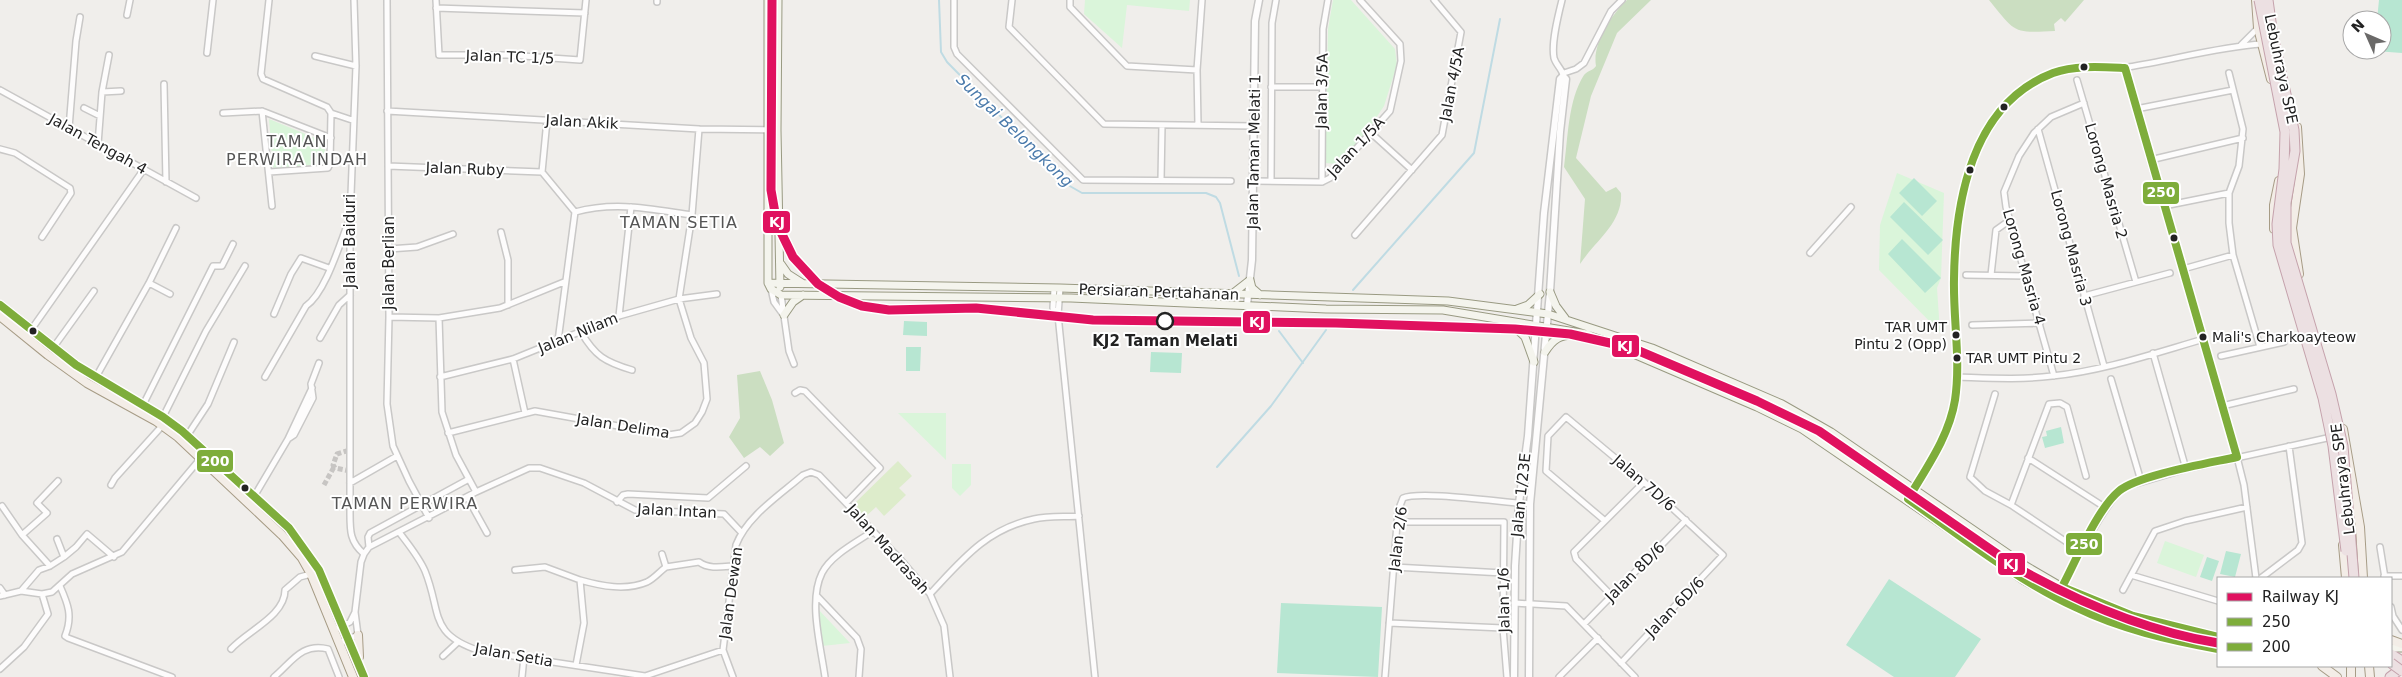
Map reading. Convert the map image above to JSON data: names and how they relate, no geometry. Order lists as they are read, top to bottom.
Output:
{
  "streets": {
    "highway": ["Lebuhraya SPE"],
    "main road": ["Persiaran Pertahanan"],
    "street": [
      "Jalan TC 1/5",
      "Jalan 4/5A",
      "Jalan 3/5A",
      "Jalan Akik",
      "Jalan Tengah 4",
      "Jalan 1/5A",
      "Jalan Taman Melati 1",
      "Jalan Ruby",
      "Lorong Masria 2",
      "Jalan Baiduri",
      "Lorong Masria 3",
      "Jalan Berlian",
      "Lorong Masria 4",
      "Jalan Nilam",
      "Jalan Delima",
      "Jalan 7D/6",
      "Jalan 1/23E",
      "Jalan Intan",
      "Jalan 2/6",
      "Jalan Madrasah",
      "Jalan 8D/6",
      "Jalan Dewan",
      "Jalan 1/6",
      "Jalan 6D/6",
      "Jalan Setia"
    ]
  },
  "crossings": [
    ["Jalan 3/5A", "Jalan 1/5A"],
    ["Jalan Akik", "Jalan Berlian"],
    ["Jalan 1/5A", "Jalan Taman Melati 1"],
    ["Jalan Taman Melati 1", "Persiaran Pertahanan"],
    ["Jalan Ruby", "Jalan Berlian"],
    ["Lorong Masria 2", "Lorong Masria 4"],
    ["Jalan Baiduri", "Jalan Intan"],
    ["Lorong Masria 3", "Lorong Masria 4"],
    ["Jalan Berlian", "Jalan Intan"],
    ["Persiaran Pertahanan", "Jalan 1/23E"],
    ["Jalan Nilam", "Jalan Delima"],
    ["Jalan 7D/6", "Jalan 8D/6"],
    ["Jalan 7D/6", "Jalan 6D/6"],
    ["Jalan 1/23E", "Jalan 2/6"],
    ["Jalan Intan", "Jalan Dewan"],
    ["Jalan Intan", "Jalan Setia"],
    ["Jalan 2/6", "Jalan 1/6"],
    ["Jalan Madrasah", "Jalan Dewan"],
    ["Jalan Dewan", "Jalan Setia"]
  ],
  "districts": ["TAMAN PERWIRA INDAH", "TAMAN SETIA", "TAMAN PERWIRA"],
  "water": ["Sungai Belongkong"],
  "places": [
    "KJ2 Taman Melati",
    "TAR UMT Pintu 2 (Opp)",
    "Mali's Charkoayteow",
    "TAR UMT Pintu 2"
  ],
  "lines": ["rail line KJ", "transit line 250", "transit line 200"],
  "legend": ["Railway KJ", "250", "200"],
  "north": "top left"
}
